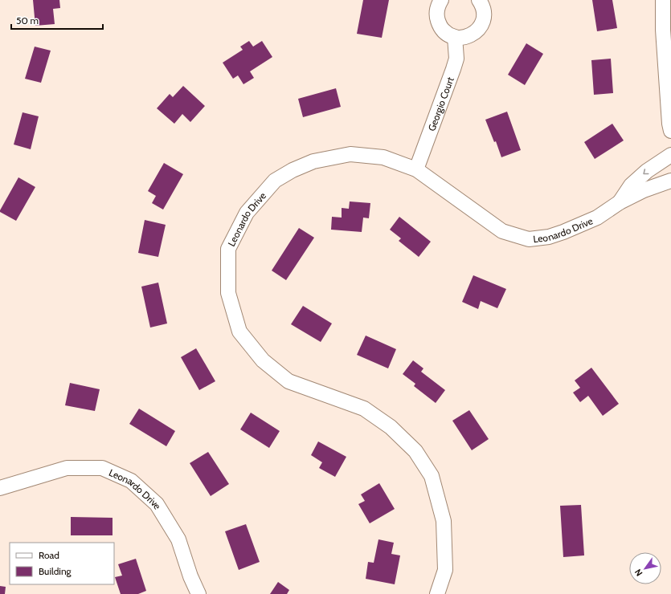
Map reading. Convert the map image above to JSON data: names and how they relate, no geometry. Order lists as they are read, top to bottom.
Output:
{
  "streets": {
    "street": ["Georgio Court", "Leonardo Drive"]
  },
  "crossings": [
    ["Georgio Court", "Leonardo Drive"]
  ],
  "legend": ["Road", "Building"],
  "scale_bar": "50 m",
  "north": "bottom left"
}
